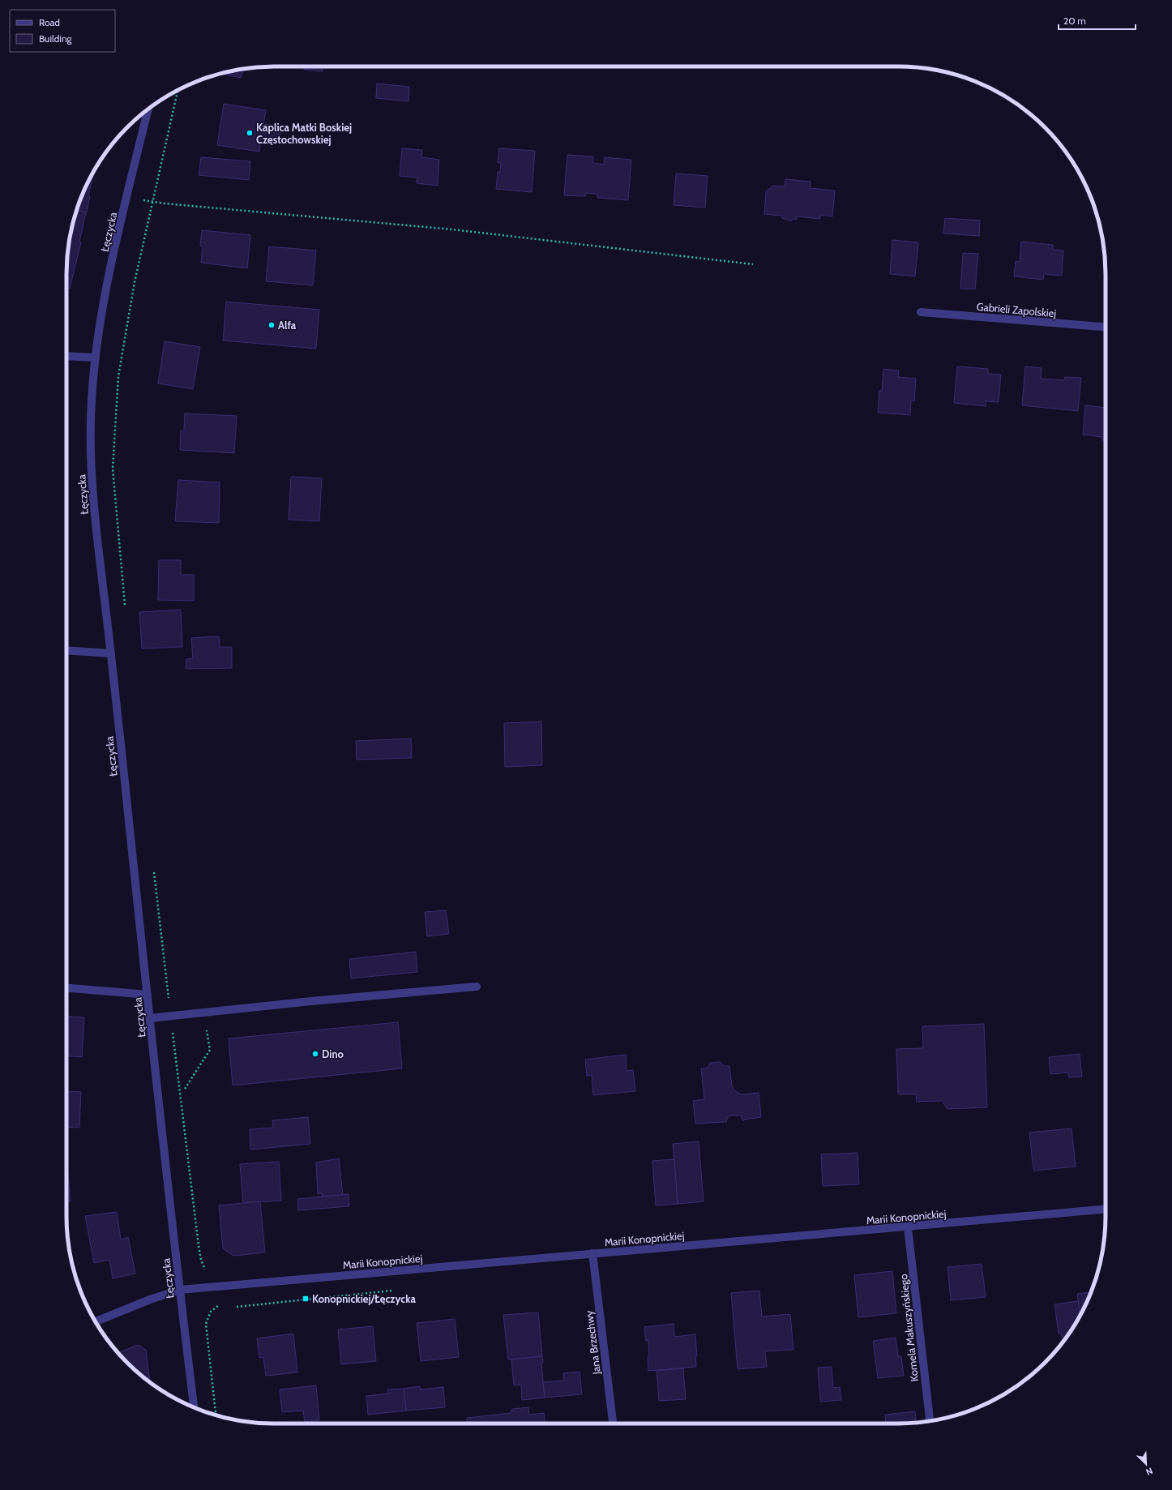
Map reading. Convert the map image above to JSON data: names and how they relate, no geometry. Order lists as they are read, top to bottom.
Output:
{
  "streets": {
    "street": [
      "Łęczycka",
      "Gabrieli Zapolskiej",
      "Marii Konopnickiej",
      "Kornela Makuszyńskiego",
      "Jana Brzechwy"
    ]
  },
  "crossings": [
    ["Łęczycka", "Marii Konopnickiej"],
    ["Marii Konopnickiej", "Kornela Makuszyńskiego"],
    ["Marii Konopnickiej", "Jana Brzechwy"]
  ],
  "places": {
    "other": ["Kaplica Matki Boskiej Częstochowskiej", "Alfa", "Dino"],
    "transit": ["Konopnickiej/Łęczycka"]
  },
  "legend": ["Road", "Building"],
  "scale_bar": "20 m",
  "north": "bottom right"
}
